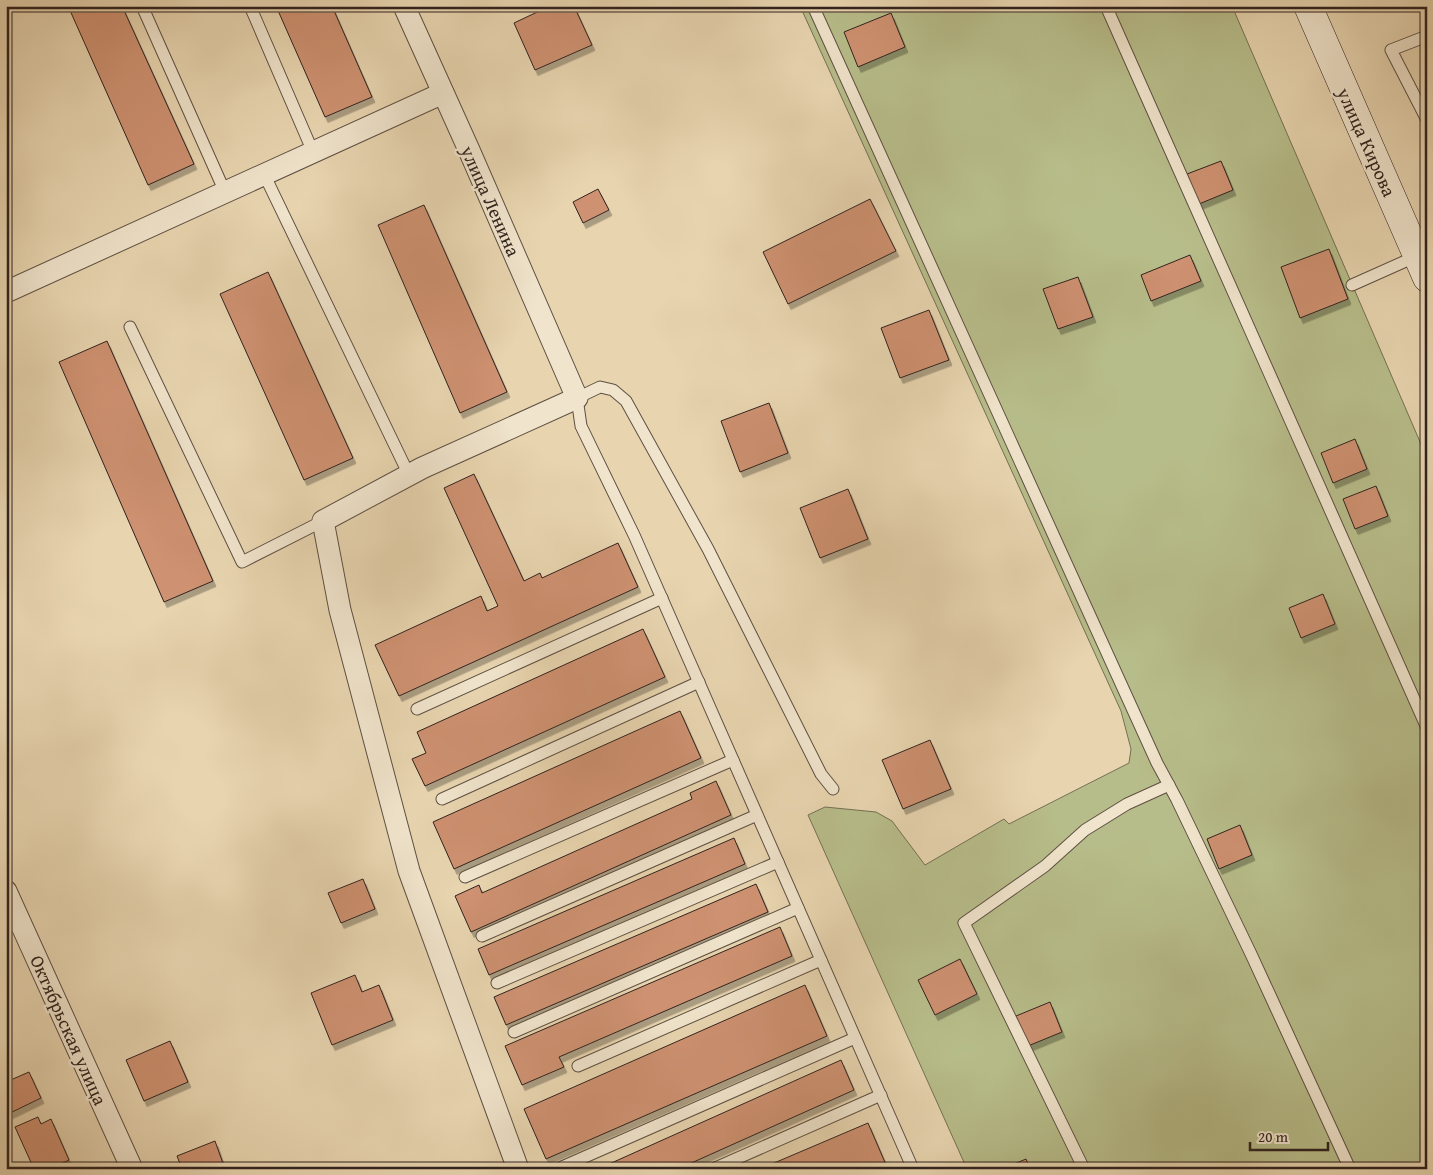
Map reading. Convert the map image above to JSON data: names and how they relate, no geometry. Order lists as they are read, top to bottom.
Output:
{
  "streets": {
    "street": ["улица Кирова", "улица Ленина", "Октябрьская улица"]
  },
  "scale_bar": "20 m"
}
